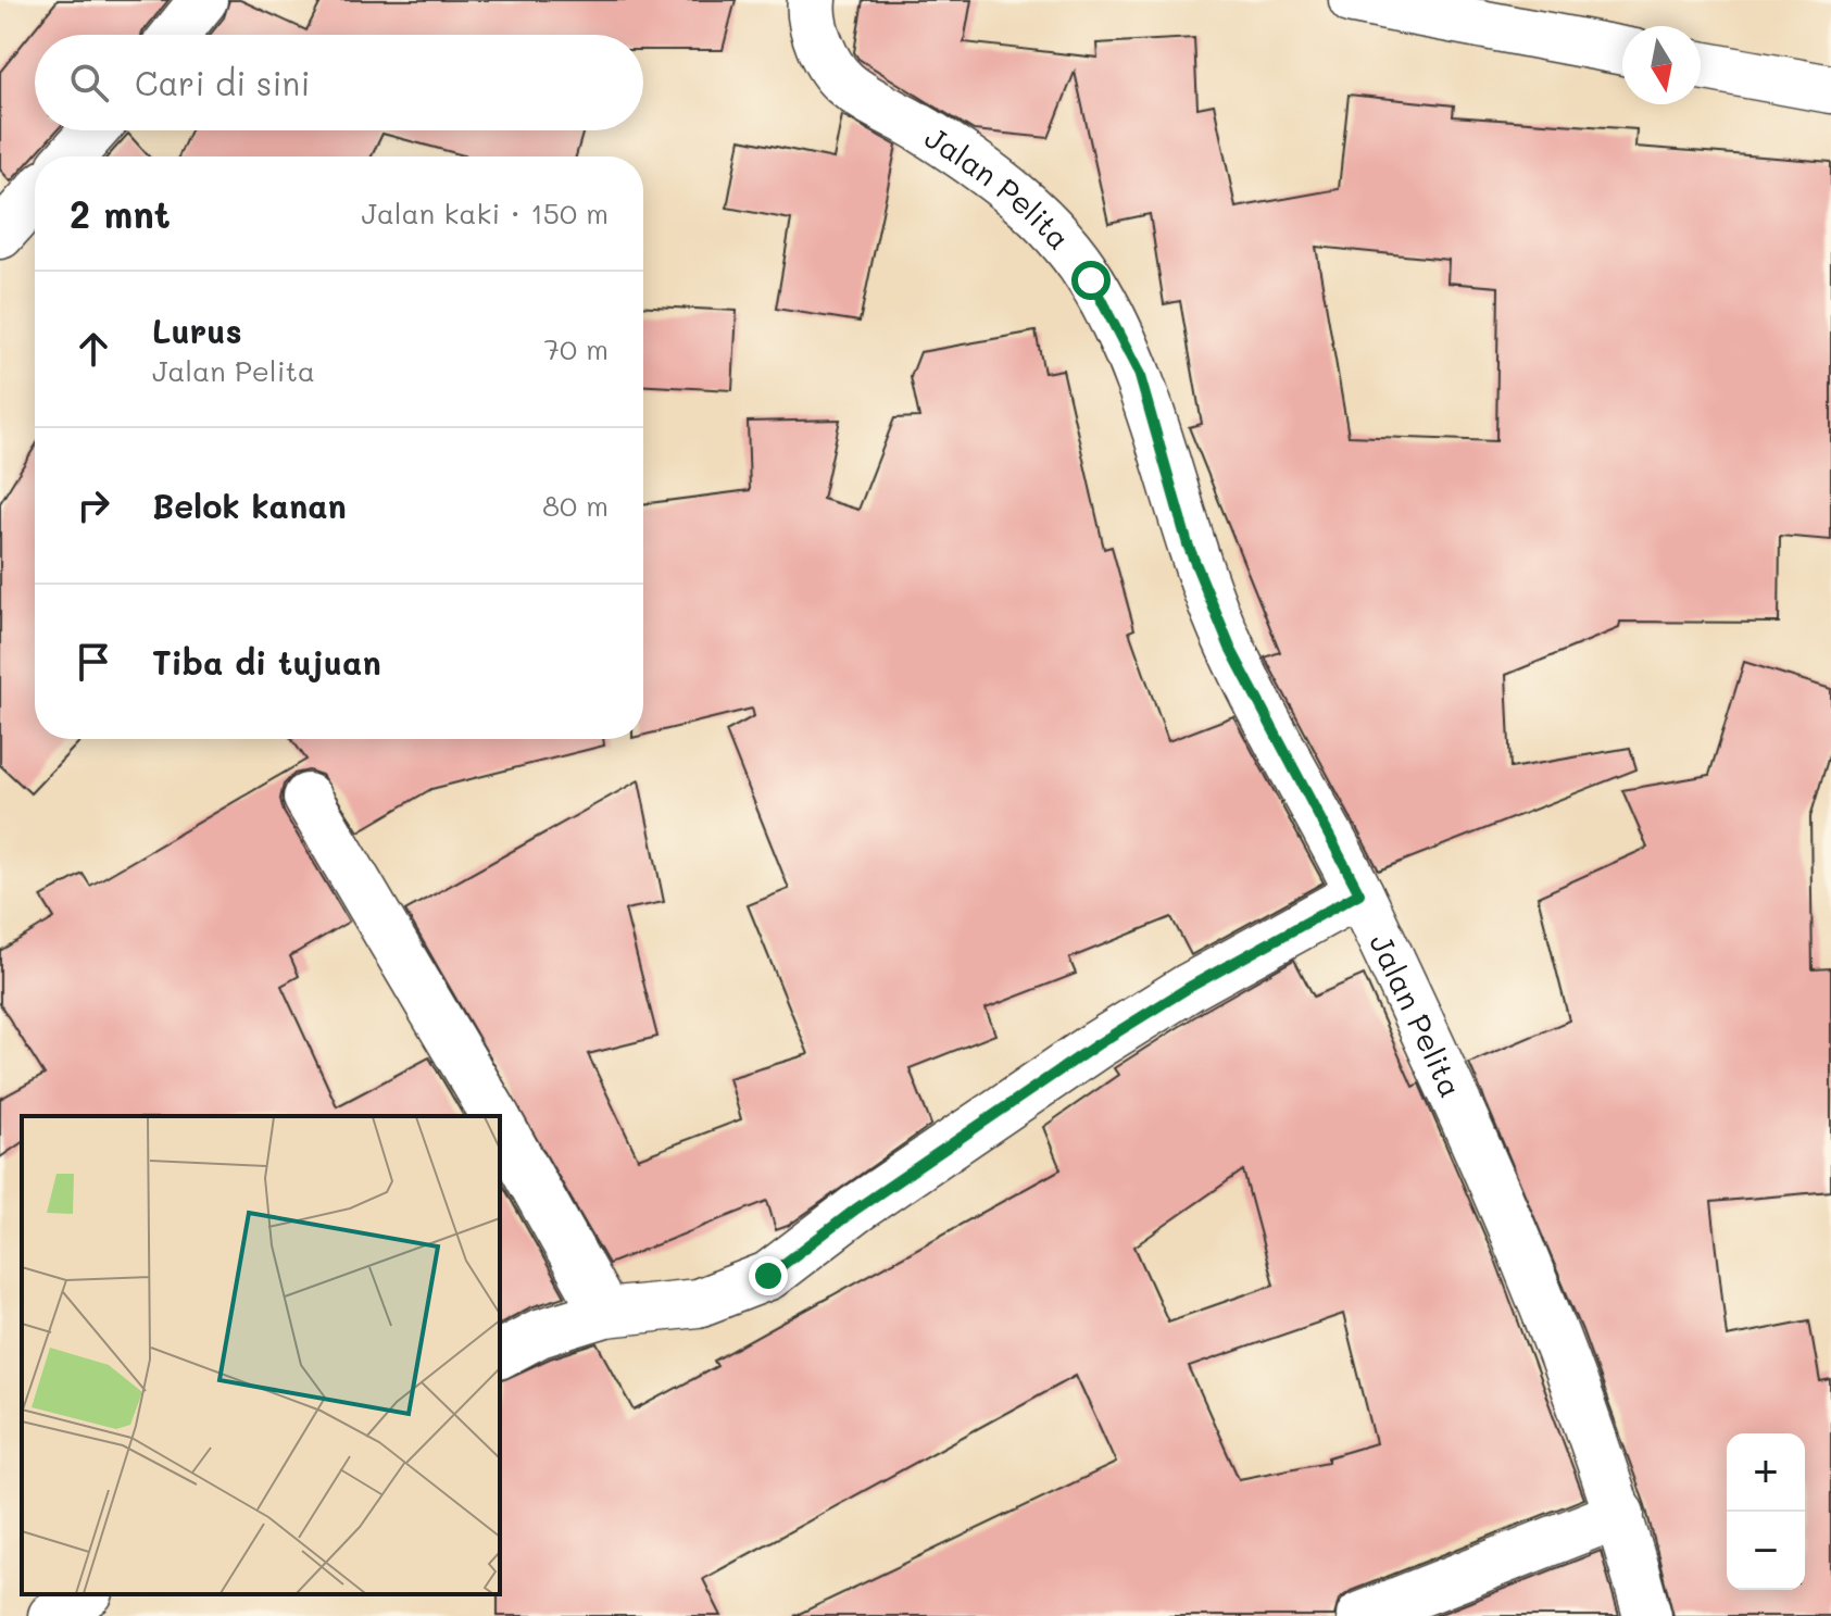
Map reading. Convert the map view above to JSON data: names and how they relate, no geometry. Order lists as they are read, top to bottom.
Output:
{
  "streets": {
    "street": ["Jalan Pelita"]
  },
  "north": "bottom",
  "page": {
    "search": "Cari di sini",
    "heading": ["2 mnt", "Jalan kaki · 150 m"],
    "list": [
      ["Lurus", "Jalan Pelita", "70 m"],
      ["Belok kanan", "80 m"],
      "Tiba di tujuan"
    ],
    "map_buttons": ["+", "−"]
  }
}
